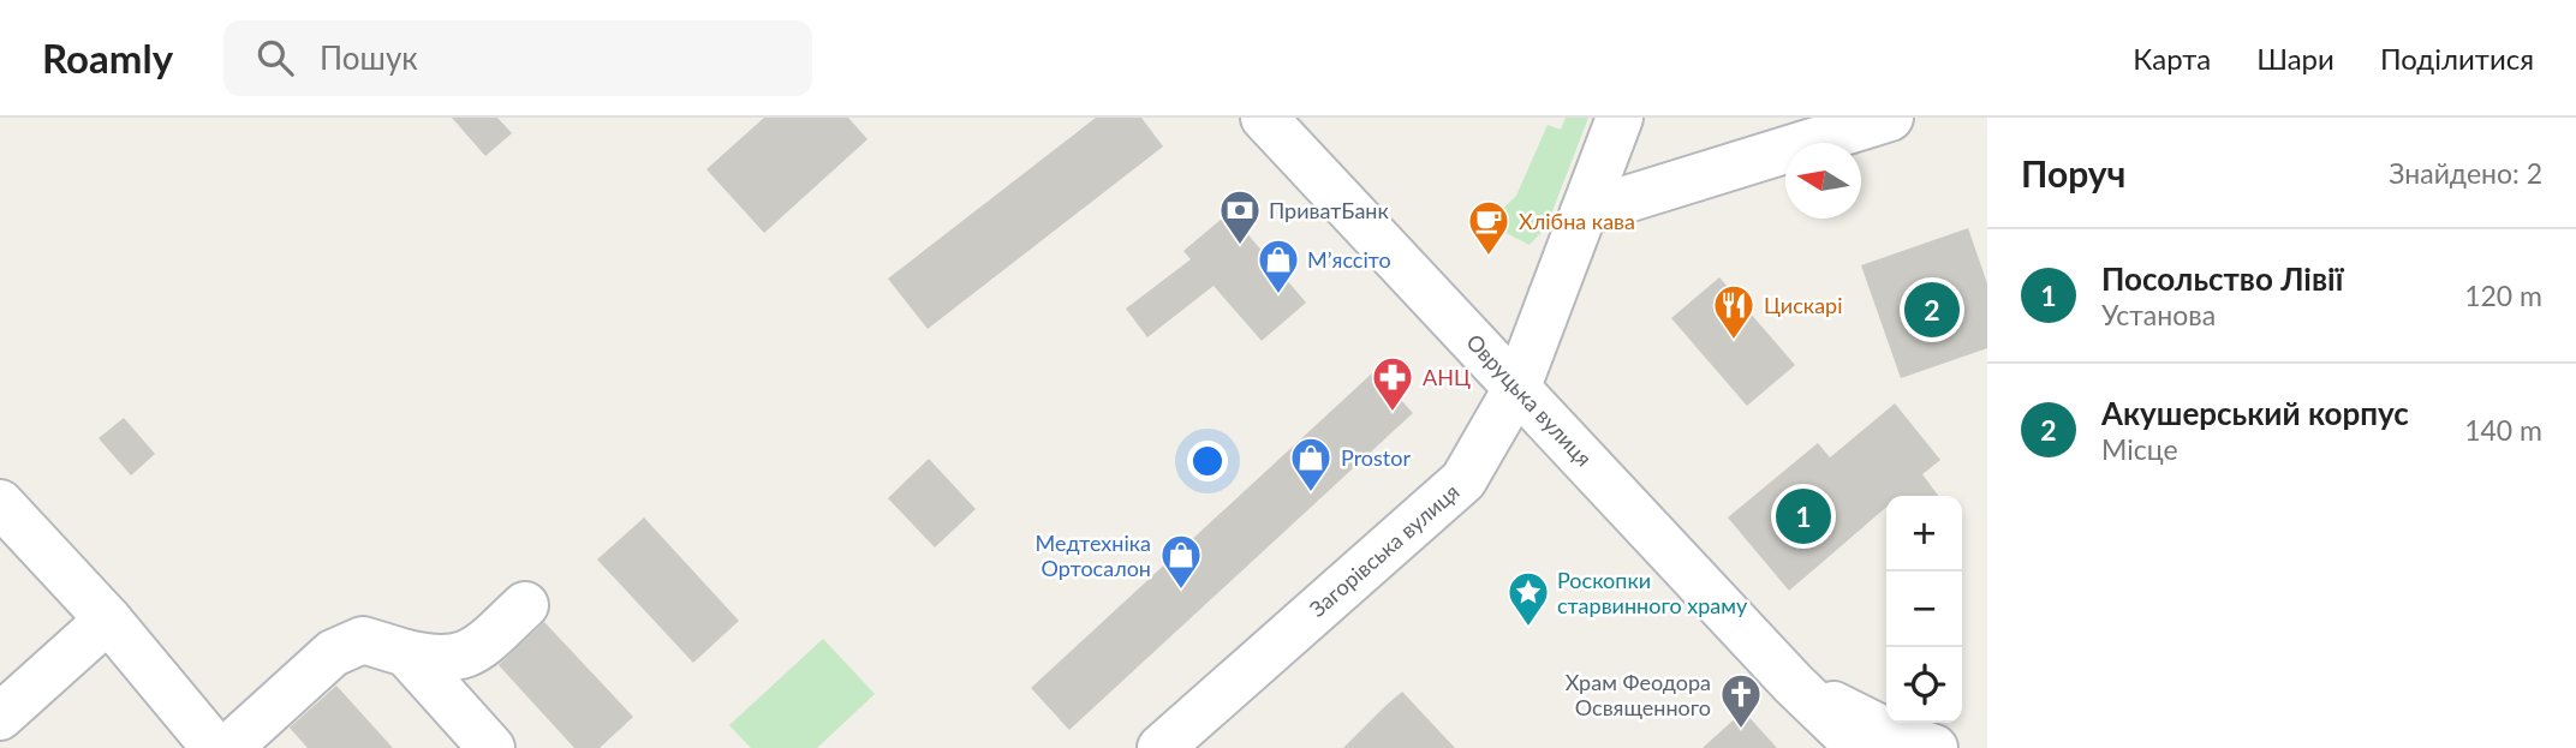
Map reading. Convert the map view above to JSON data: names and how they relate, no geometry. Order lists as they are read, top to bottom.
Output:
{
  "streets": {
    "street": ["Овруцька вулиця", "Загорівська вулиця"]
  },
  "crossings": [
    ["Овруцька вулиця", "Загорівська вулиця"]
  ],
  "places": {
    "bank": ["ПриватБанк"],
    "cafe": ["Хлібна кава"],
    "shop": ["Мʼяссіто", "Prostor", "Медтехніка Ортосалон"],
    "restaurant": ["Цискарі"],
    "pharmacy": ["АНЦ"],
    "place": ["Роскопки старвинного храму"],
    "church": ["Храм Феодора Освященного"]
  },
  "north": "left",
  "page": {
    "header": "Roamly",
    "search": "Пошук",
    "nav": ["Карта", "Шари", "Поділитися"],
    "heading": ["Поруч", "Знайдено: 2"],
    "list": [
      {
        "mark": "1",
        "name": "Посольство Лівії",
        "note": "Установа",
        "value": "120 m"
      },
      {
        "mark": "2",
        "name": "Акушерський корпус",
        "note": "Місце",
        "value": "140 m"
      }
    ],
    "pins": ["2", "1"],
    "map_buttons": ["+", "−"]
  }
}
